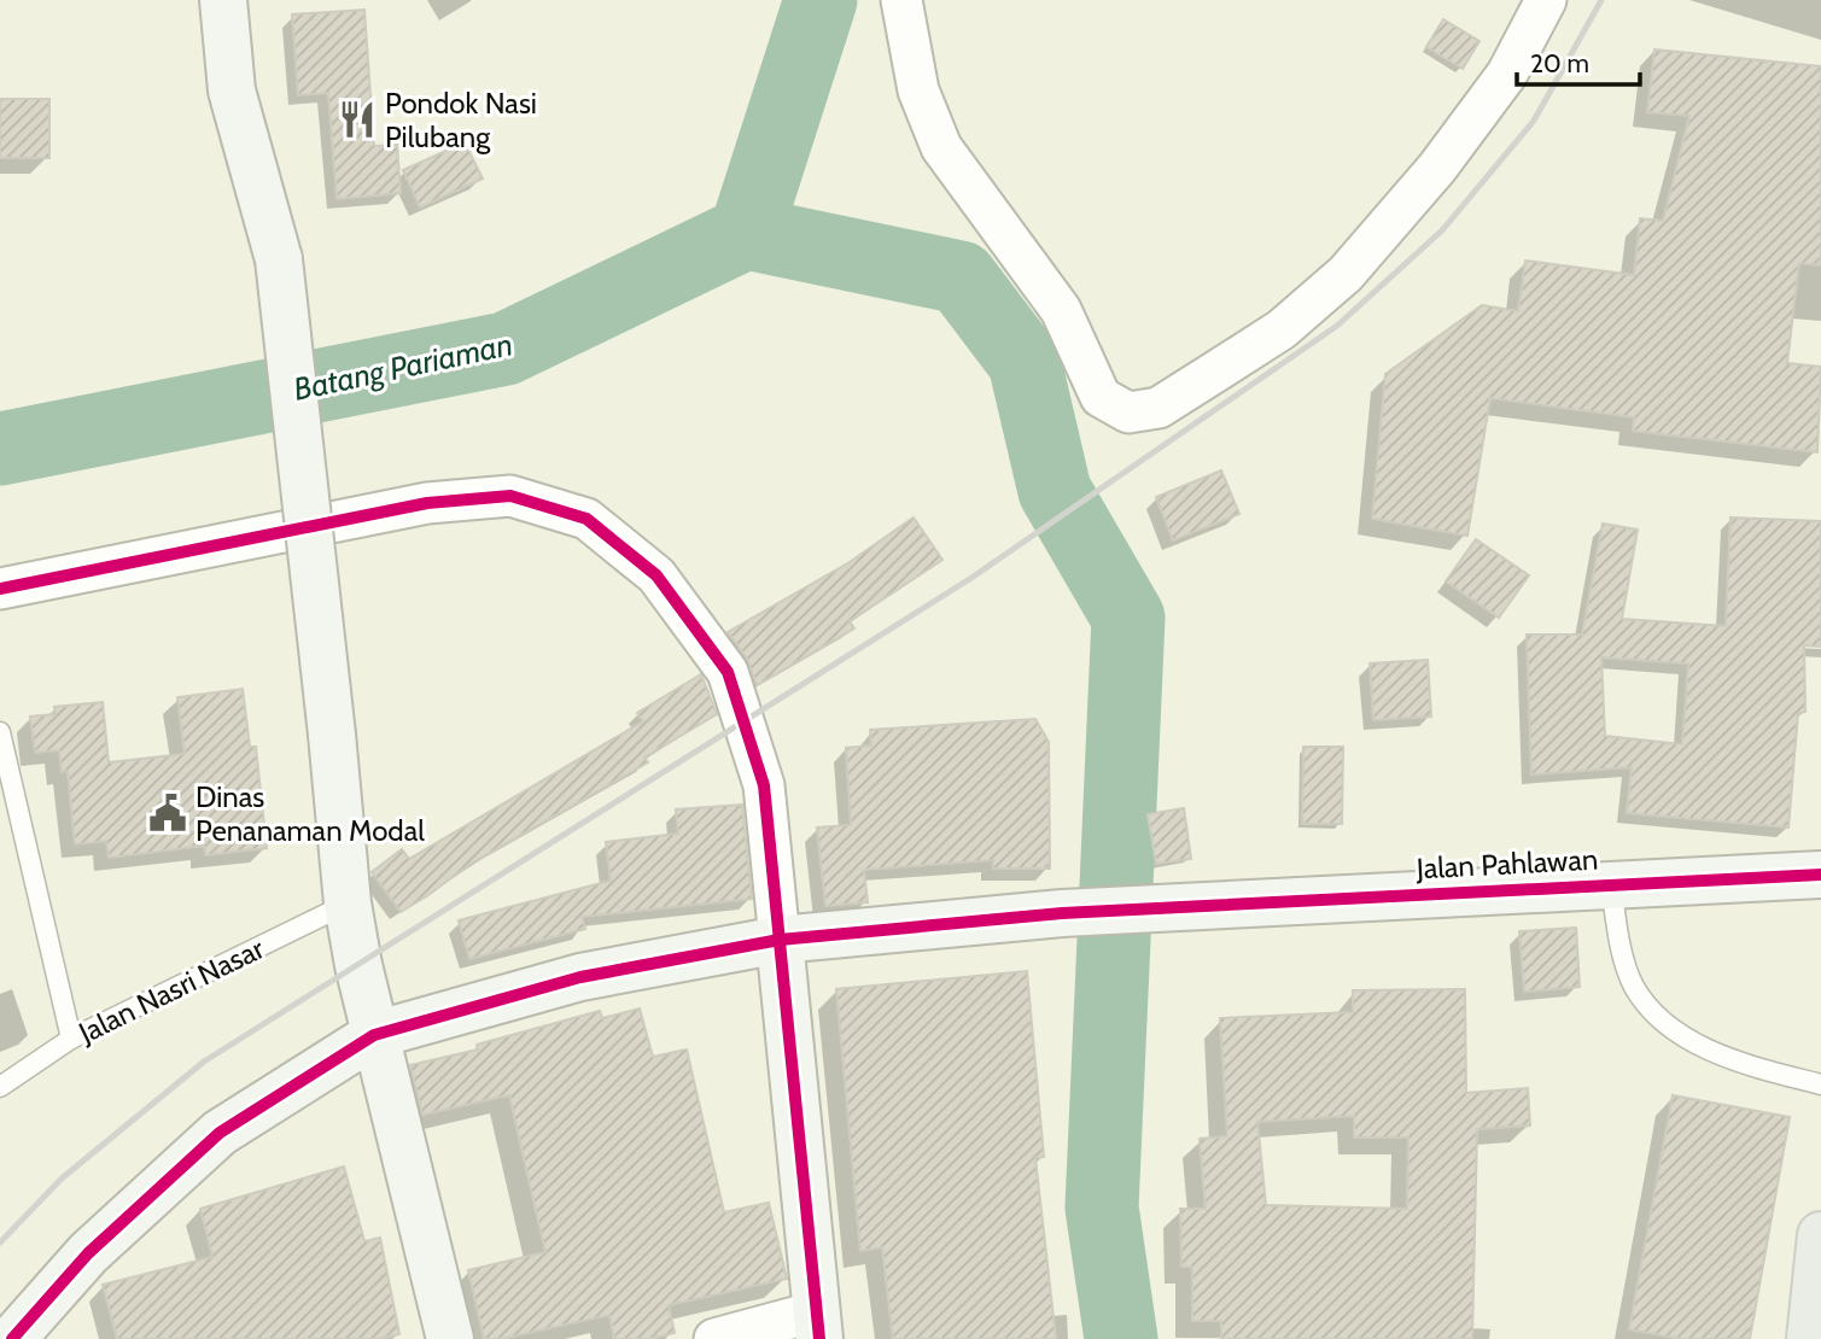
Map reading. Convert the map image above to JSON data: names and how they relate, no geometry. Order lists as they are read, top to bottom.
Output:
{
  "streets": {
    "street": ["Jalan Pahlawan"],
    "lane": ["Jalan Nasri Nasar"]
  },
  "water": ["Batang Pariaman"],
  "places": {
    "restaurant": ["Pondok Nasi Pilubang"],
    "public building": ["Dinas Penanaman Modal"]
  },
  "scale_bar": "20 m"
}
